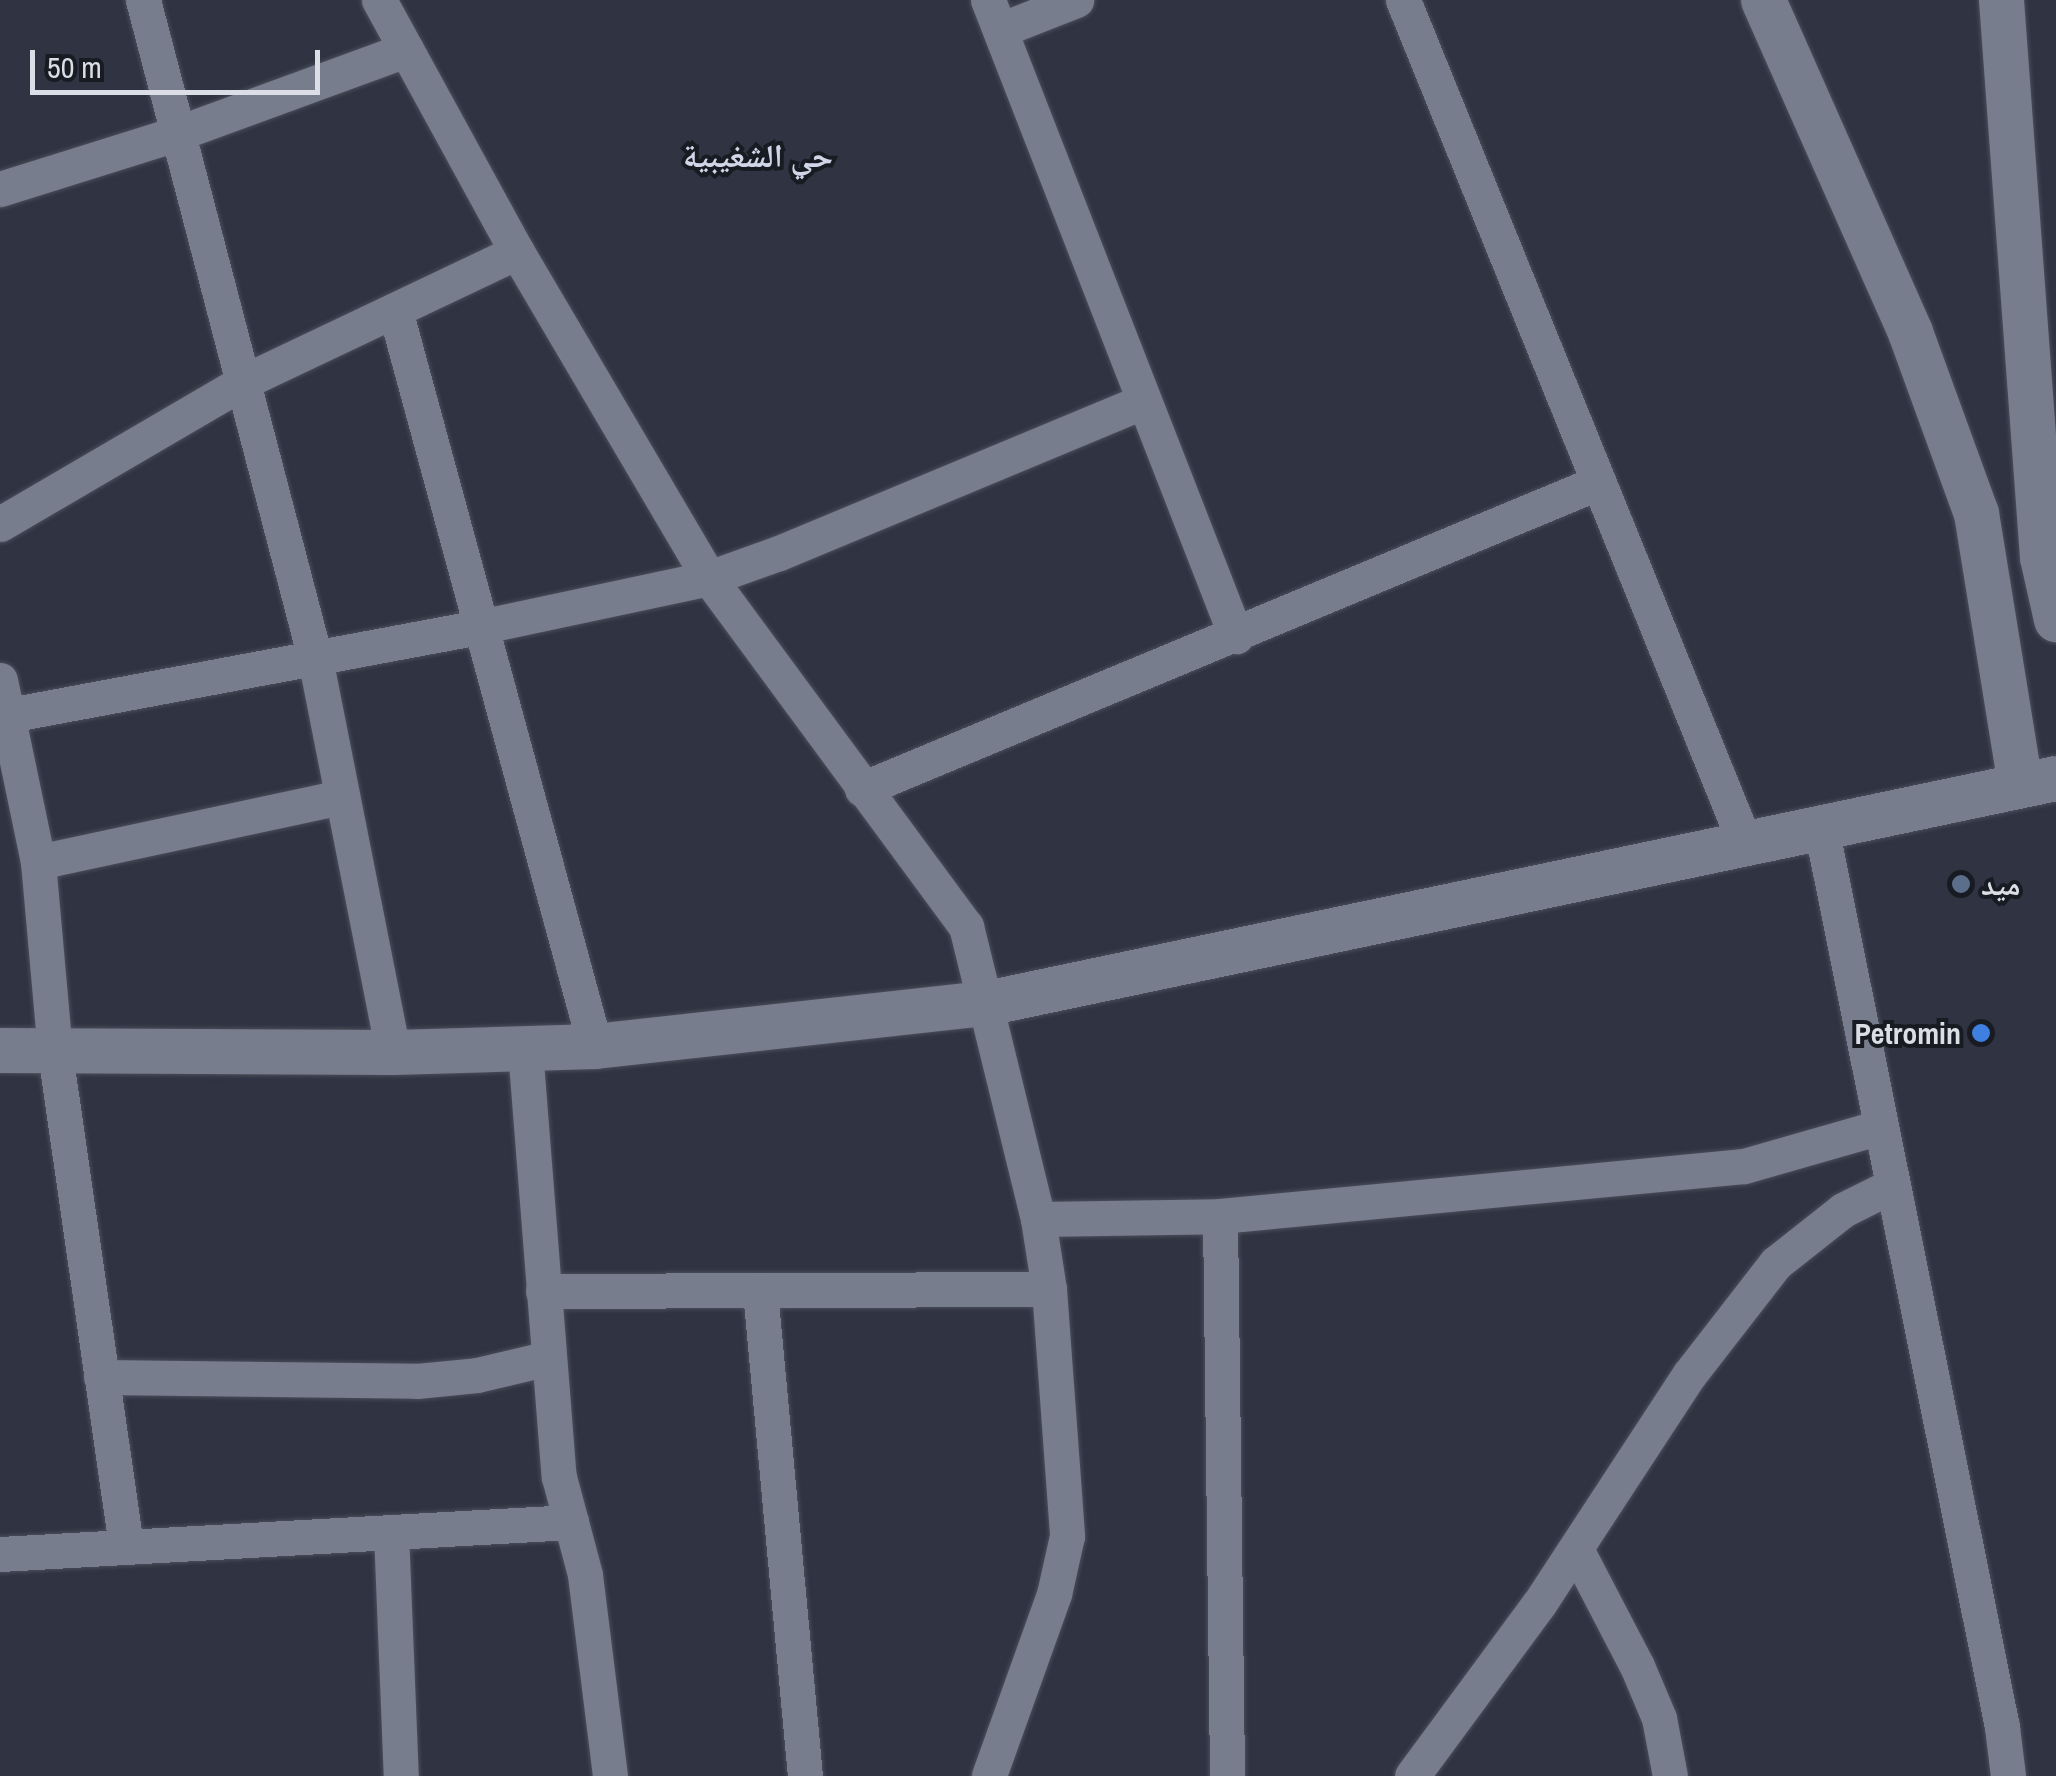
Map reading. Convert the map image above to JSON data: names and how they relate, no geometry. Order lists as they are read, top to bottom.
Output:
{
  "districts": ["حي الشغيبية"],
  "places": ["ميد", "Petromin"],
  "scale_bar": "50 m"
}
